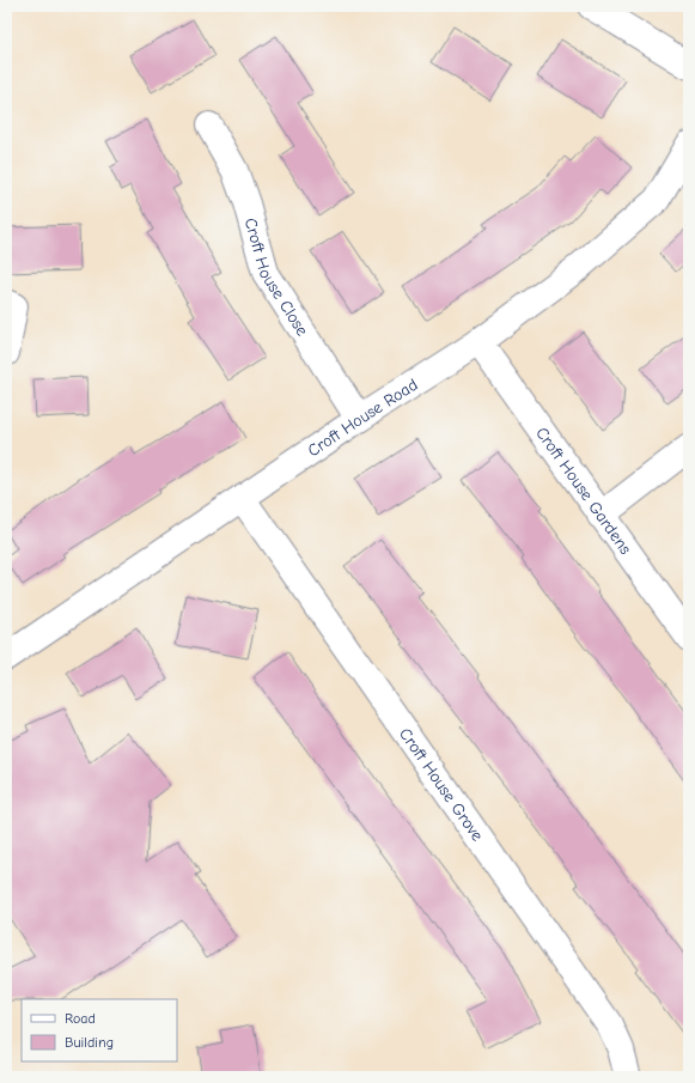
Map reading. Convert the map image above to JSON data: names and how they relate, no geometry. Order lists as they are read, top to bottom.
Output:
{
  "streets": {
    "street": [
      "Croft House Close",
      "Croft House Road",
      "Croft House Gardens",
      "Croft House Grove"
    ]
  },
  "crossings": [
    ["Croft House Close", "Croft House Road"],
    ["Croft House Road", "Croft House Gardens"],
    ["Croft House Road", "Croft House Grove"]
  ],
  "legend": ["Road", "Building"]
}
